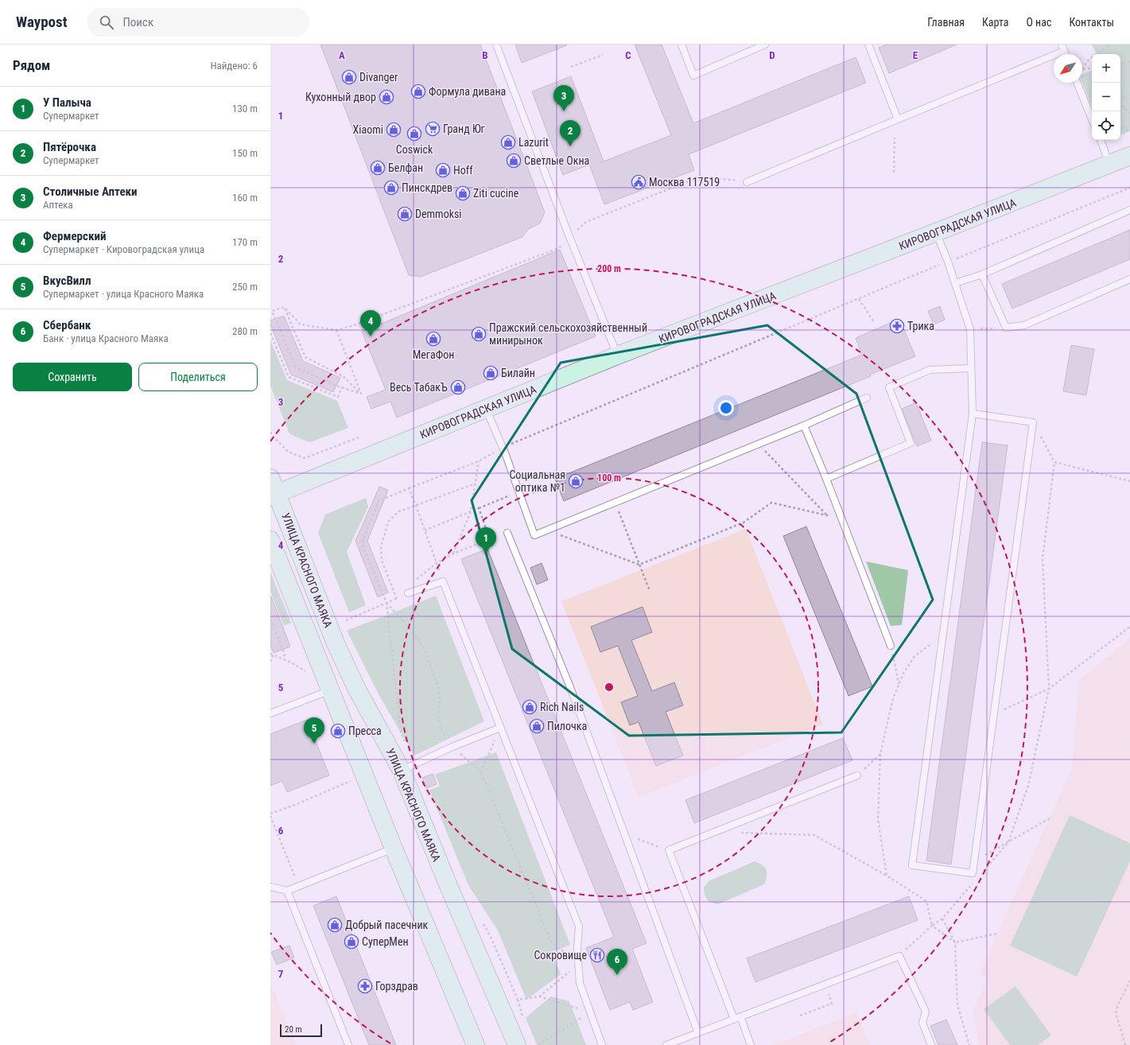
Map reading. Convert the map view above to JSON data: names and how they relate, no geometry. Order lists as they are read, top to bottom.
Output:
{
  "streets": {
    "street": ["КИРОВОГРАДСКАЯ УЛИЦА", "УЛИЦА КРАСНОГО МАЯКА"]
  },
  "crossings": [
    ["КИРОВОГРАДСКАЯ УЛИЦА", "УЛИЦА КРАСНОГО МАЯКА"]
  ],
  "places": {
    "shop": [
      "Divanger",
      "Формула дивана",
      "Кухонный двор",
      "Xiaomi",
      "Coswick",
      "Lazurit",
      "Светлые Окна",
      "Белфан",
      "Hoff",
      "Пинскдрев",
      "Ziti cucine",
      "Demmoksi",
      "Пражский сельскохозяйственный минирынок",
      "МегаФон",
      "Билайн",
      "Весь ТабакЪ",
      "Социальная оптика №1",
      "Rich Nails",
      "Пилочка",
      "Пресса",
      "Добрый пасечник",
      "СуперМен"
    ],
    "supermarket": ["Гранд Юг"],
    "public building": ["Москва 117519"],
    "pharmacy": ["Трика", "Горздрав"],
    "restaurant": ["Сокровище"]
  },
  "scale_bar": "20 m",
  "north": "bottom left",
  "page": {
    "header": "Waypost",
    "search": "Поиск",
    "nav": [
      "Главная",
      "Карта",
      "О нас",
      "Контакты"
    ],
    "heading": ["Рядом", "Найдено: 6"],
    "map_buttons": ["+", "−"],
    "pins": [
      "3",
      "2",
      "4",
      "1",
      "5",
      "6"
    ],
    "list": [
      {
        "mark": "1",
        "name": "У Палыча",
        "note": "Супермаркет",
        "value": "130 m"
      },
      {
        "mark": "2",
        "name": "Пятёрочка",
        "note": "Супермаркет",
        "value": "150 m"
      },
      {
        "mark": "3",
        "name": "Столичные Аптеки",
        "note": "Аптека",
        "value": "160 m"
      },
      {
        "mark": "4",
        "name": "Фермерский",
        "note": "Супермаркет · Кировоградская улица",
        "value": "170 m"
      },
      {
        "mark": "5",
        "name": "ВкусВилл",
        "note": "Супермаркет · улица Красного Маяка",
        "value": "250 m"
      },
      {
        "mark": "6",
        "name": "Сбербанк",
        "note": "Банк · улица Красного Маяка",
        "value": "280 m"
      }
    ],
    "buttons": ["Сохранить", "Поделиться"],
    "scale": "20 m"
  },
  "grid": {
    "columns": [
      "A",
      "B",
      "C",
      "D",
      "E"
    ],
    "rows": [
      "1",
      "2",
      "3",
      "4",
      "5",
      "6",
      "7"
    ]
  },
  "rings": ["200 m", "100 m"]
}
